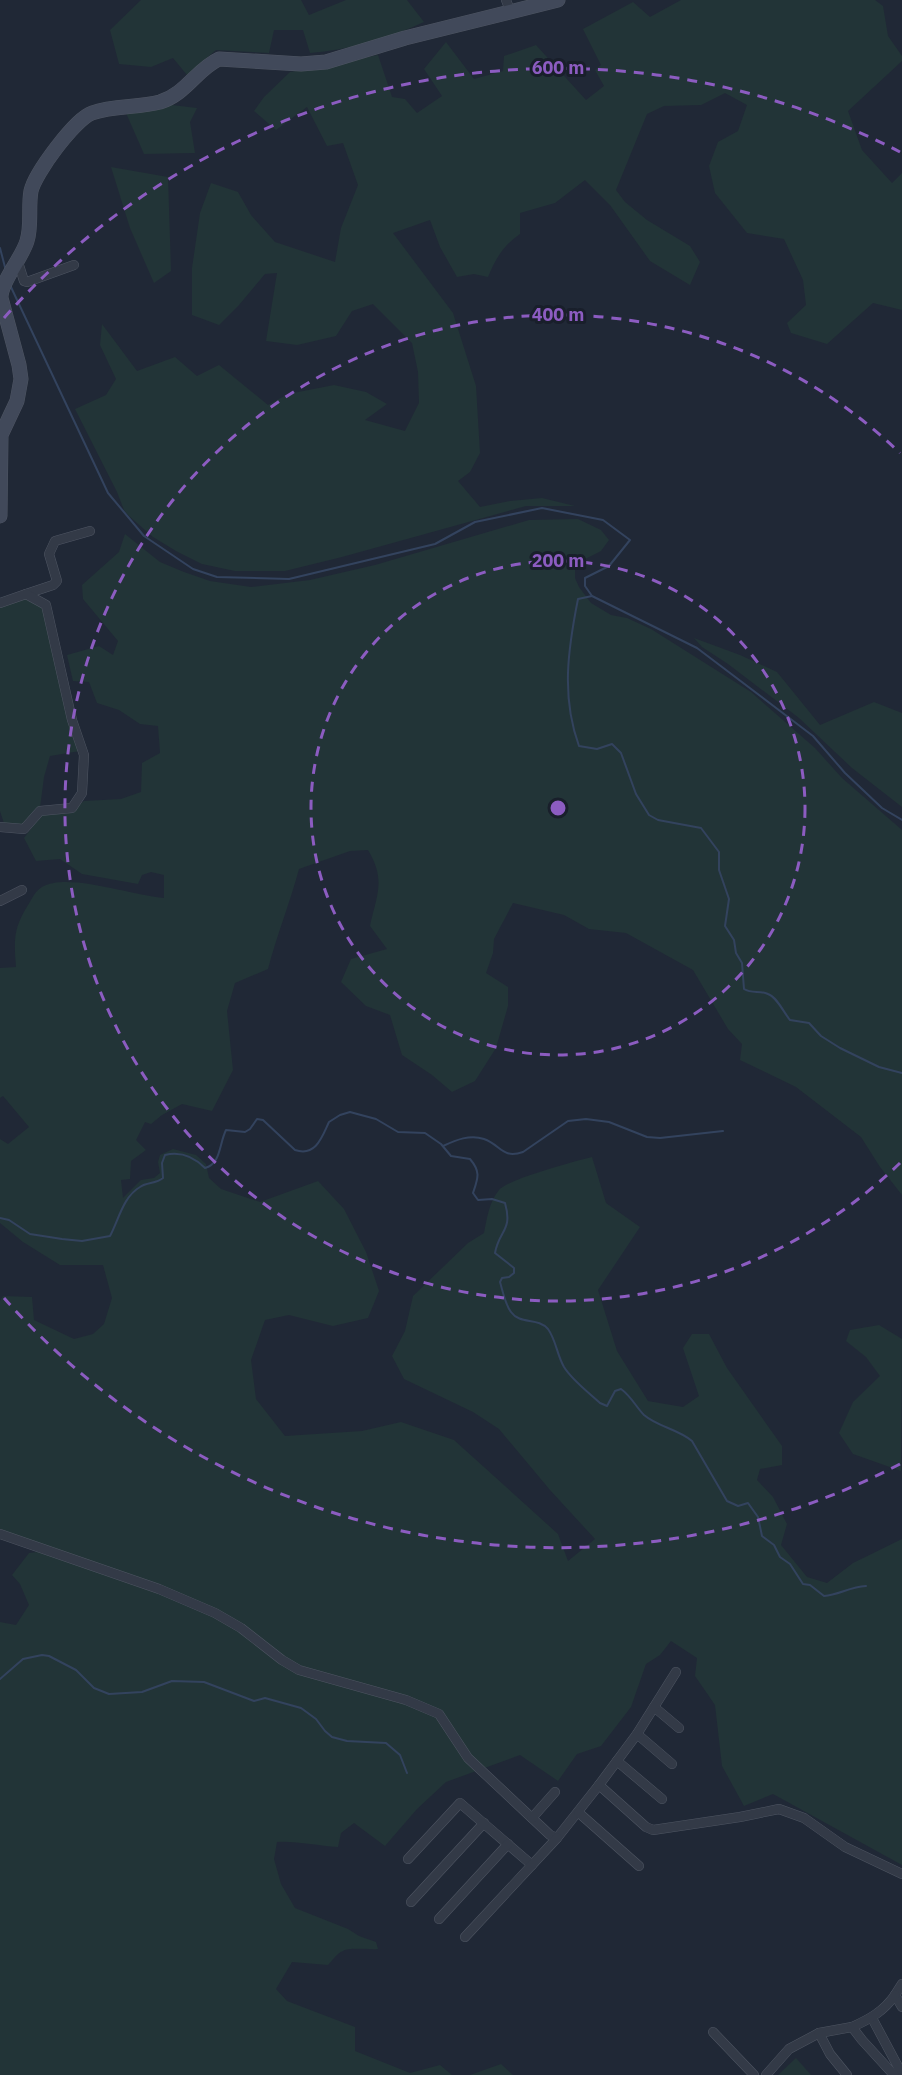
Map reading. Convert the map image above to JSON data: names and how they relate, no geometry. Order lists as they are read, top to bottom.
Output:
{
  "rings": ["600 m", "400 m", "200 m"]
}
